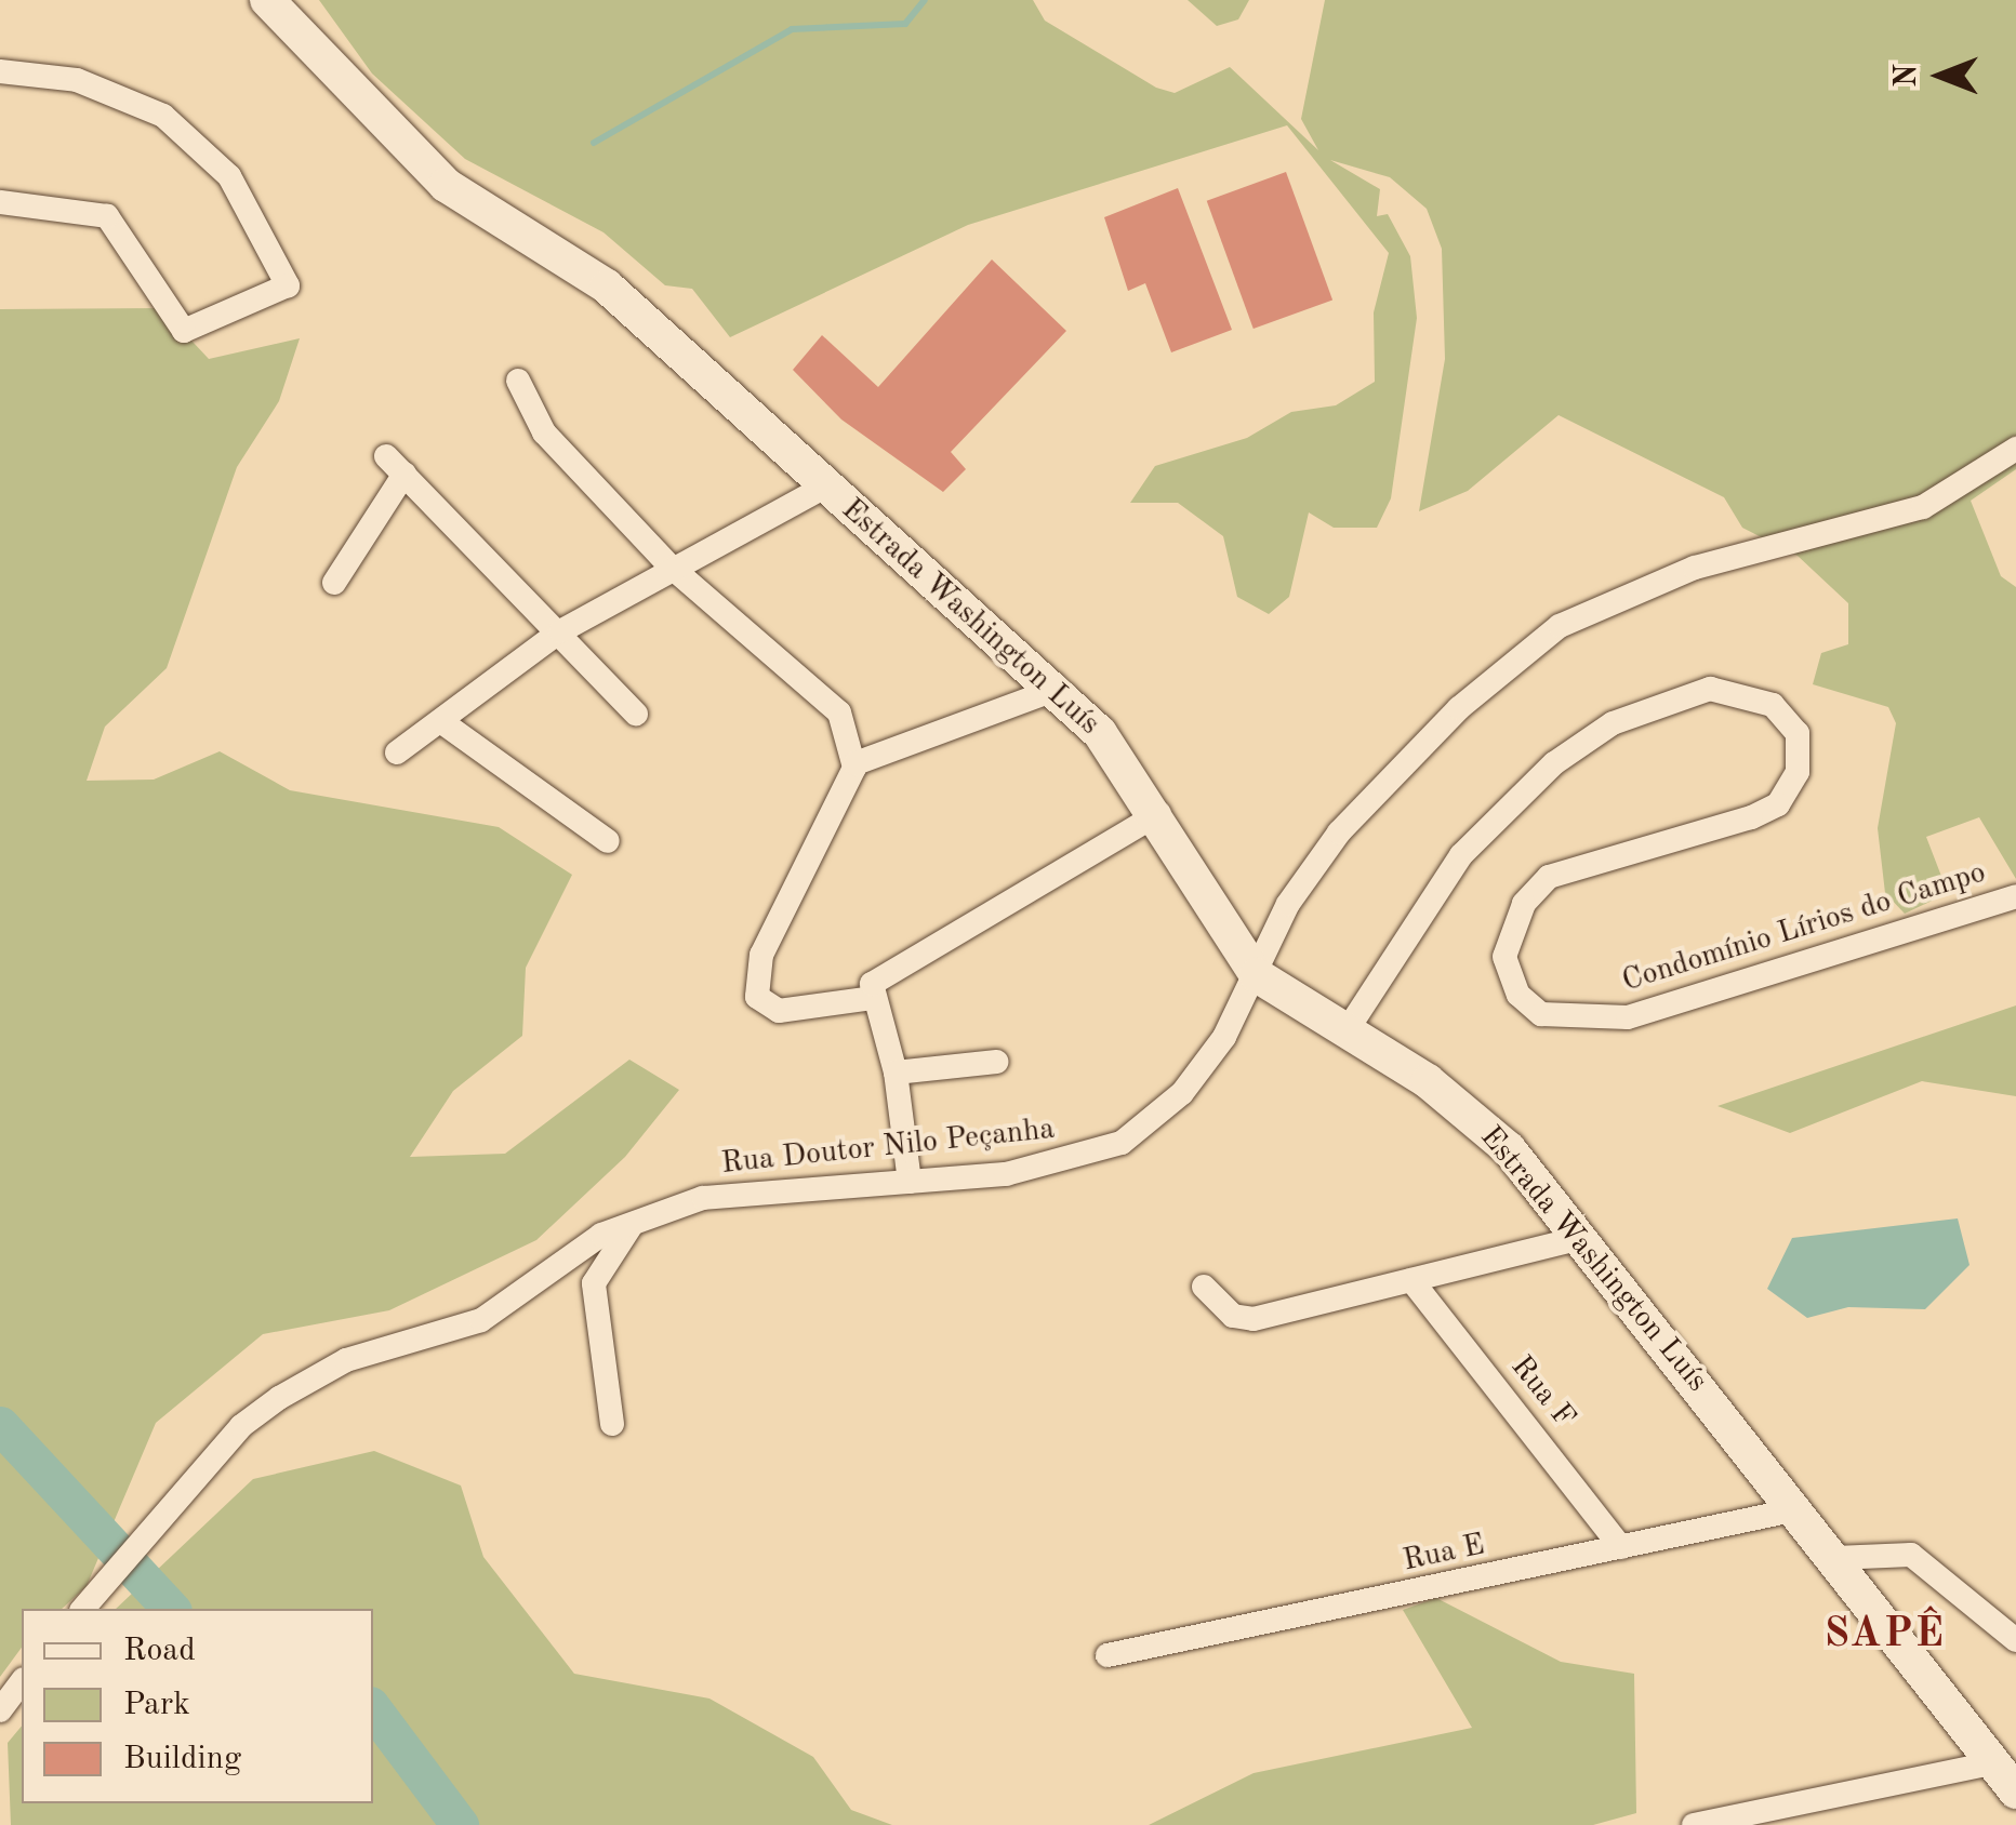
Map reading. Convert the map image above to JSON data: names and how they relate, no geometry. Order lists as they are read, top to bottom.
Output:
{
  "streets": {
    "street": [
      "Estrada Washington Luís",
      "Condomínio Lírios do Campo",
      "Rua Doutor Nilo Peçanha",
      "Rua F",
      "Rua E"
    ]
  },
  "crossings": [
    ["Estrada Washington Luís", "Condomínio Lírios do Campo"],
    ["Estrada Washington Luís", "Rua Doutor Nilo Peçanha"],
    ["Estrada Washington Luís", "Rua E"],
    ["Rua F", "Rua E"]
  ],
  "districts": ["SAPÊ"],
  "legend": ["Road", "Park", "Building"],
  "north": "left"
}
